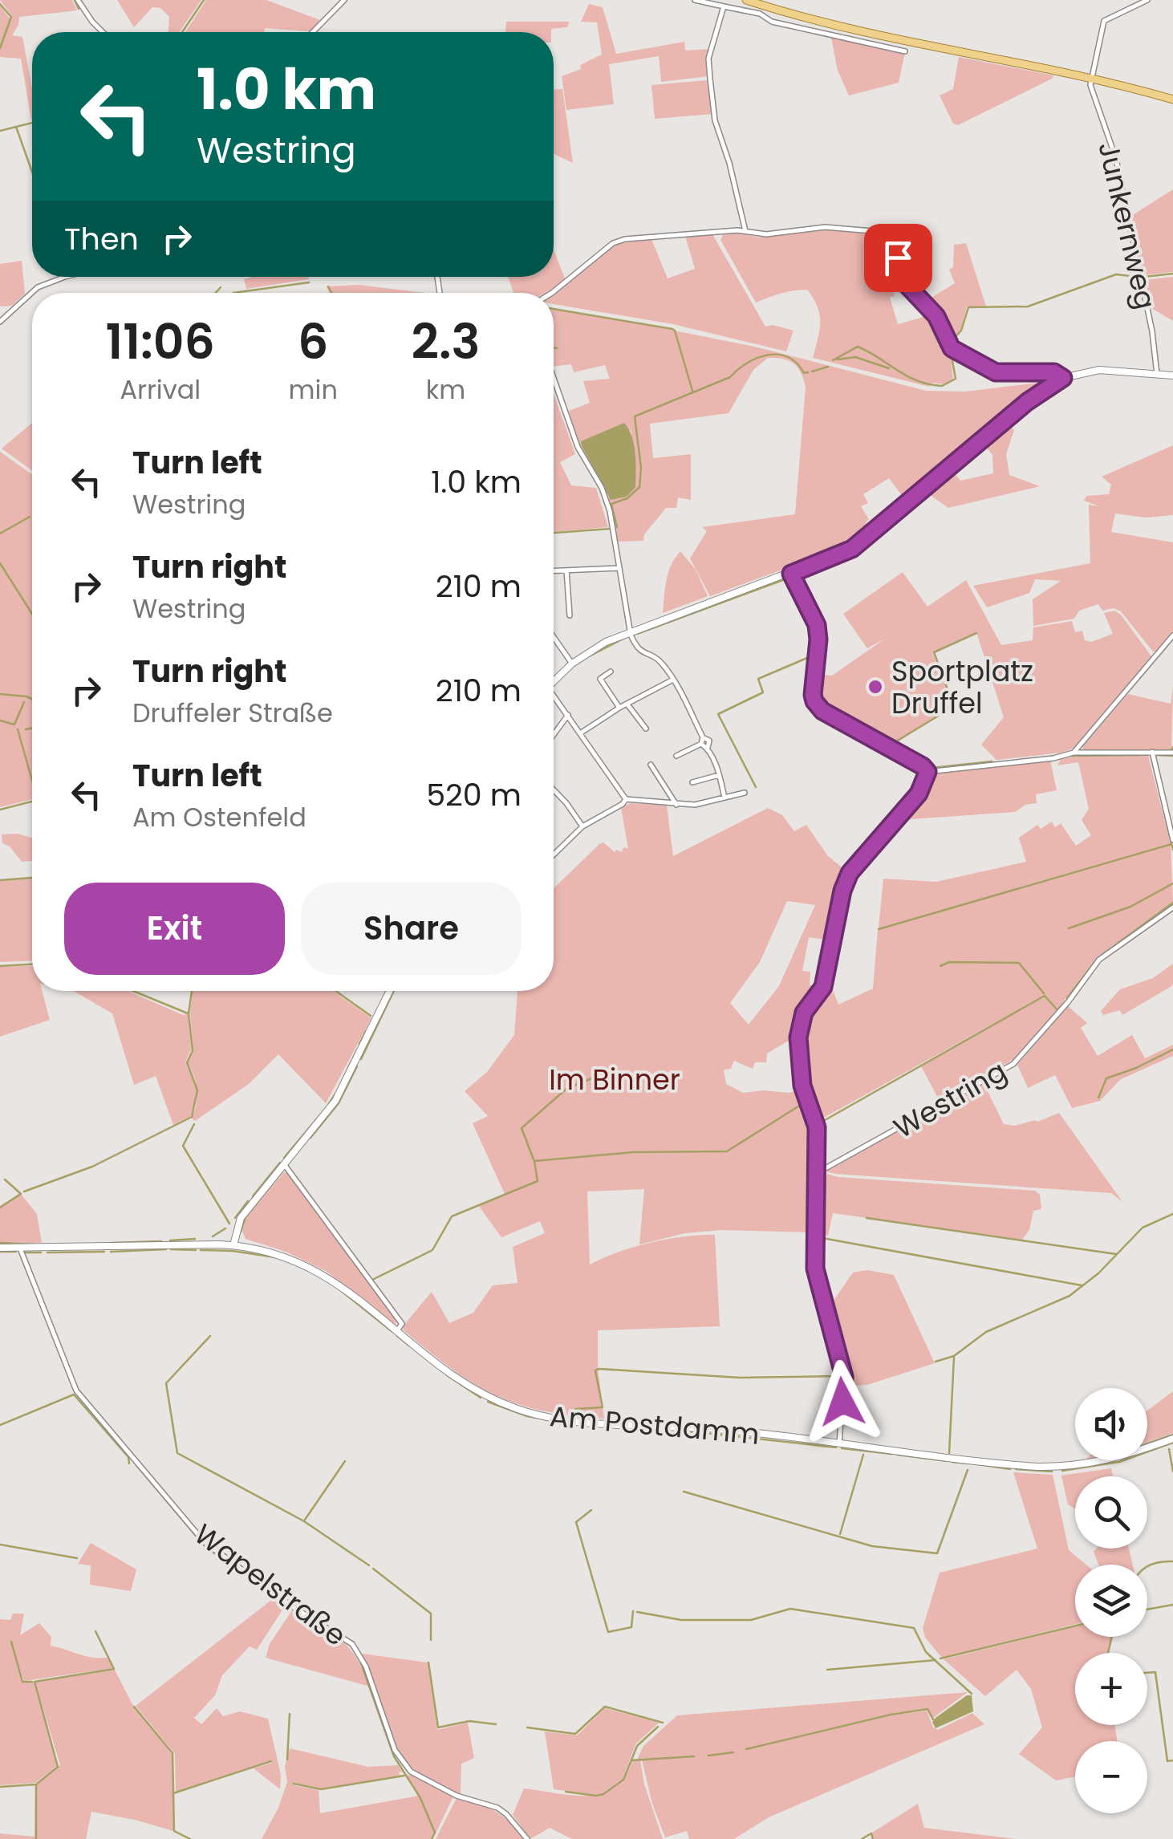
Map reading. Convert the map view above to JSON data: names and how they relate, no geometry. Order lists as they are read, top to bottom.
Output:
{
  "streets": {
    "street": [
      "Junkernweg",
      "Westring",
      "Am Postdamm",
      "Wapelstraße"
    ]
  },
  "crossings": [
    ["Am Postdamm", "Wapelstraße"]
  ],
  "parks": ["Im Binner"],
  "places": ["Sportplatz Druffel"],
  "page": {
    "turn": ["1.0 km", "Westring"],
    "then": "Then",
    "eta": [
      "11:06",
      "Arrival",
      "6",
      "min",
      "2.3",
      "km"
    ],
    "list": [
      {
        "name": "Turn left",
        "note": "Westring",
        "value": "1.0 km"
      },
      {
        "name": "Turn right",
        "note": "Westring",
        "value": "210 m"
      },
      {
        "name": "Turn right",
        "note": "Druffeler Straße",
        "value": "210 m"
      },
      {
        "name": "Turn left",
        "note": "Am Ostenfeld",
        "value": "520 m"
      }
    ],
    "buttons": ["Exit", "Share"],
    "map_buttons": ["+", "−"]
  }
}
